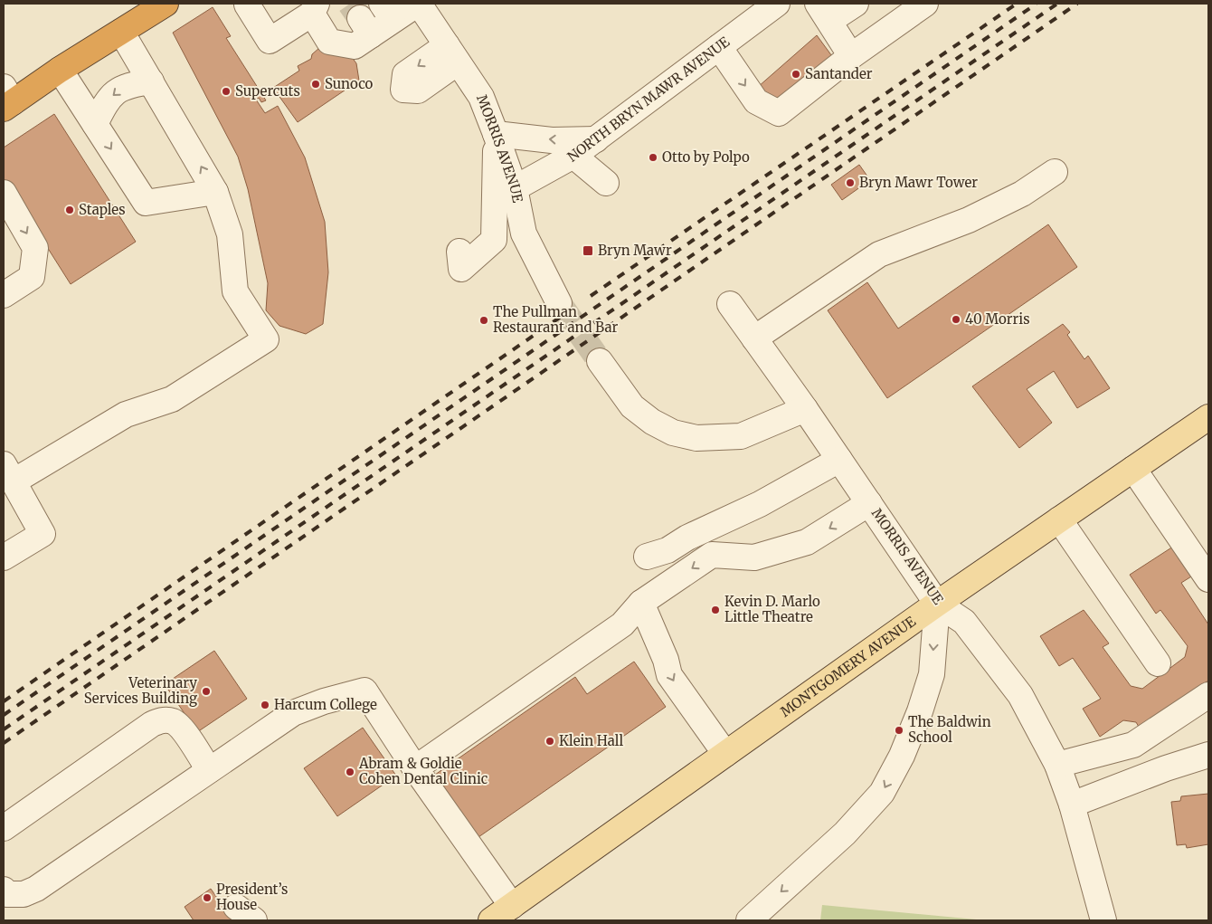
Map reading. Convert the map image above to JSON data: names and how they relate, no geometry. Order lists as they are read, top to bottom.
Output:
{
  "streets": {
    "main road": ["MONTGOMERY AVENUE"],
    "street": ["NORTH BRYN MAWR AVENUE", "MORRIS AVENUE"]
  },
  "crossings": [
    ["NORTH BRYN MAWR AVENUE", "MORRIS AVENUE"],
    ["MORRIS AVENUE", "MONTGOMERY AVENUE"]
  ],
  "places": {
    "other": [
      "Santander",
      "Sunoco",
      "Supercuts",
      "Otto by Polpo",
      "Bryn Mawr Tower",
      "Staples",
      "40 Morris",
      "The Pullman Restaurant and Bar",
      "Kevin D. Marlo Little Theatre",
      "Veterinary Services Building",
      "Harcum College",
      "The Baldwin School",
      "Klein Hall",
      "Abram & Goldie Cohen Dental Clinic",
      "President’s House"
    ],
    "transit": ["Bryn Mawr"]
  }
}
